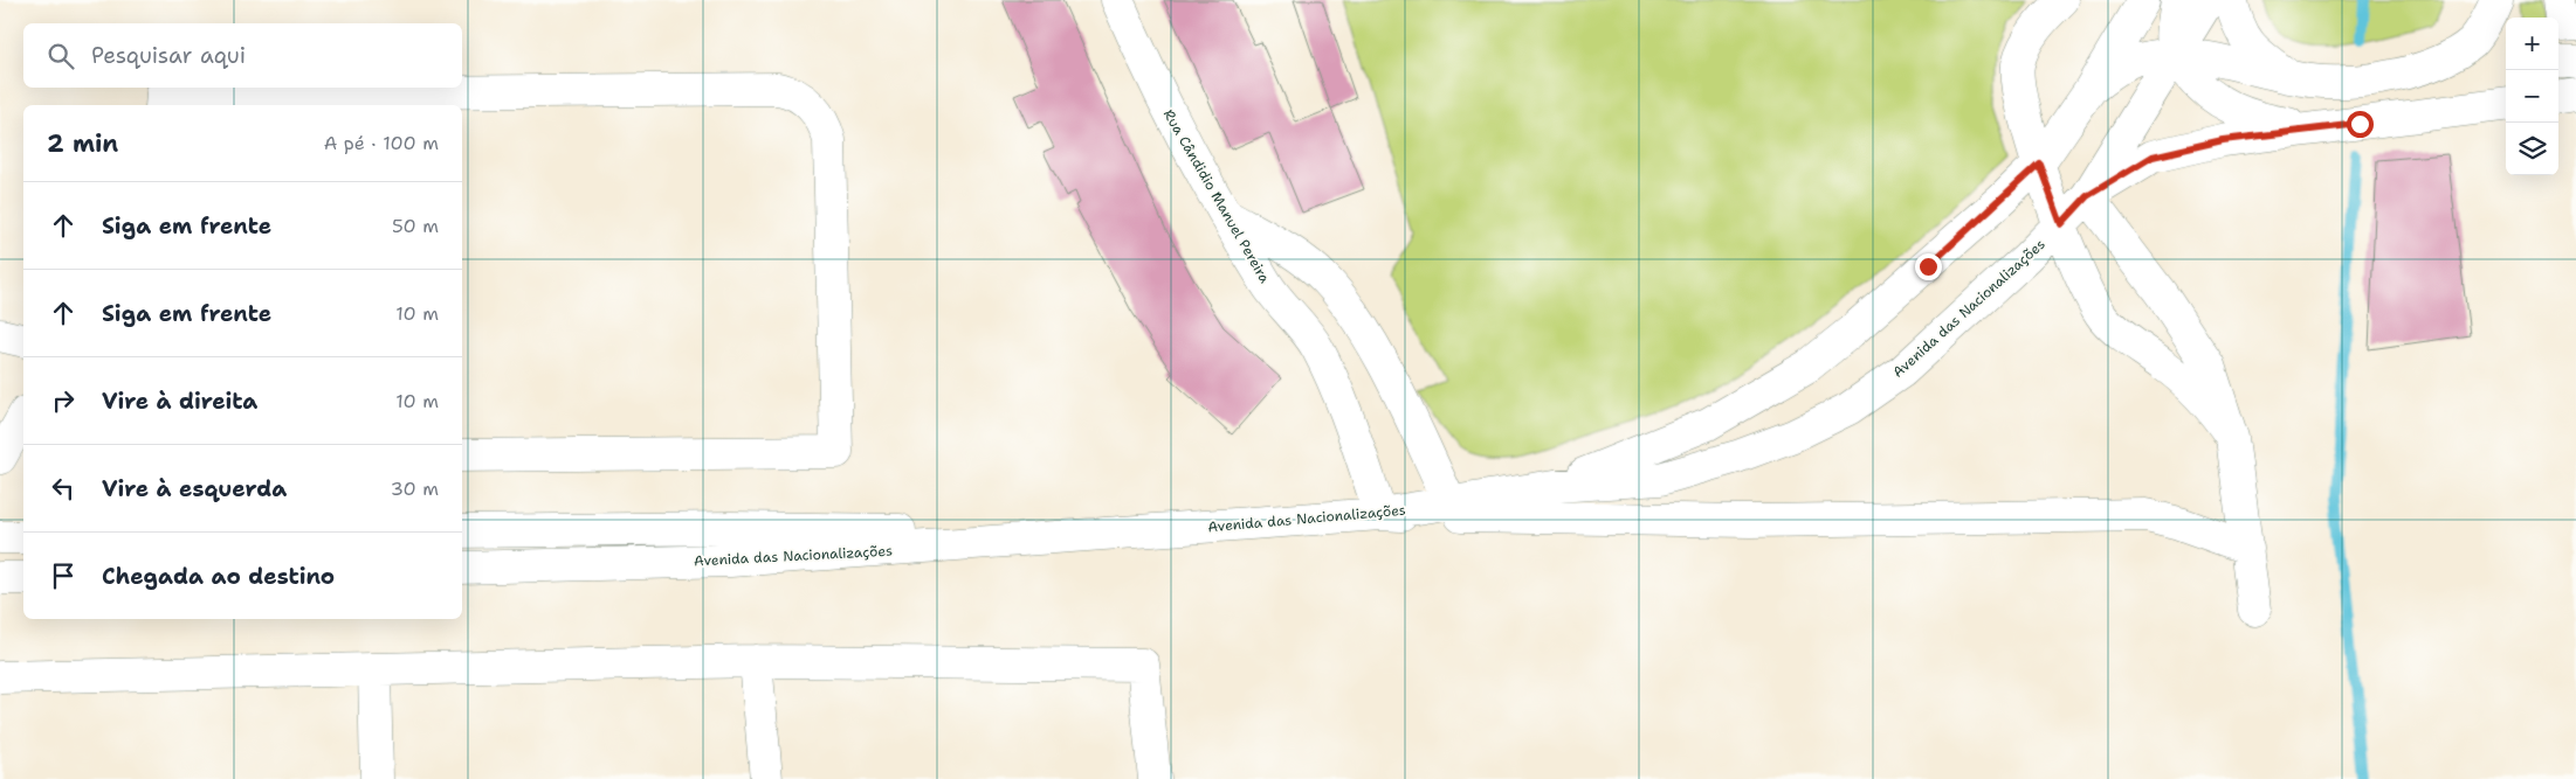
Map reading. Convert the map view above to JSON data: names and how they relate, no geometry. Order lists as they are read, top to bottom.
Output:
{
  "streets": {
    "street": ["Rua Cândidio Manuel Pereira", "Avenida das Nacionalizações"]
  },
  "crossings": [
    ["Rua Cândidio Manuel Pereira", "Avenida das Nacionalizações"]
  ],
  "page": {
    "map_buttons": ["+", "−"],
    "search": "Pesquisar aqui",
    "heading": ["2 min", "A pé · 100 m"],
    "list": [
      ["Siga em frente", "50 m"],
      ["Siga em frente", "10 m"],
      ["Vire à direita", "10 m"],
      ["Vire à esquerda", "30 m"],
      "Chegada ao destino"
    ]
  }
}
